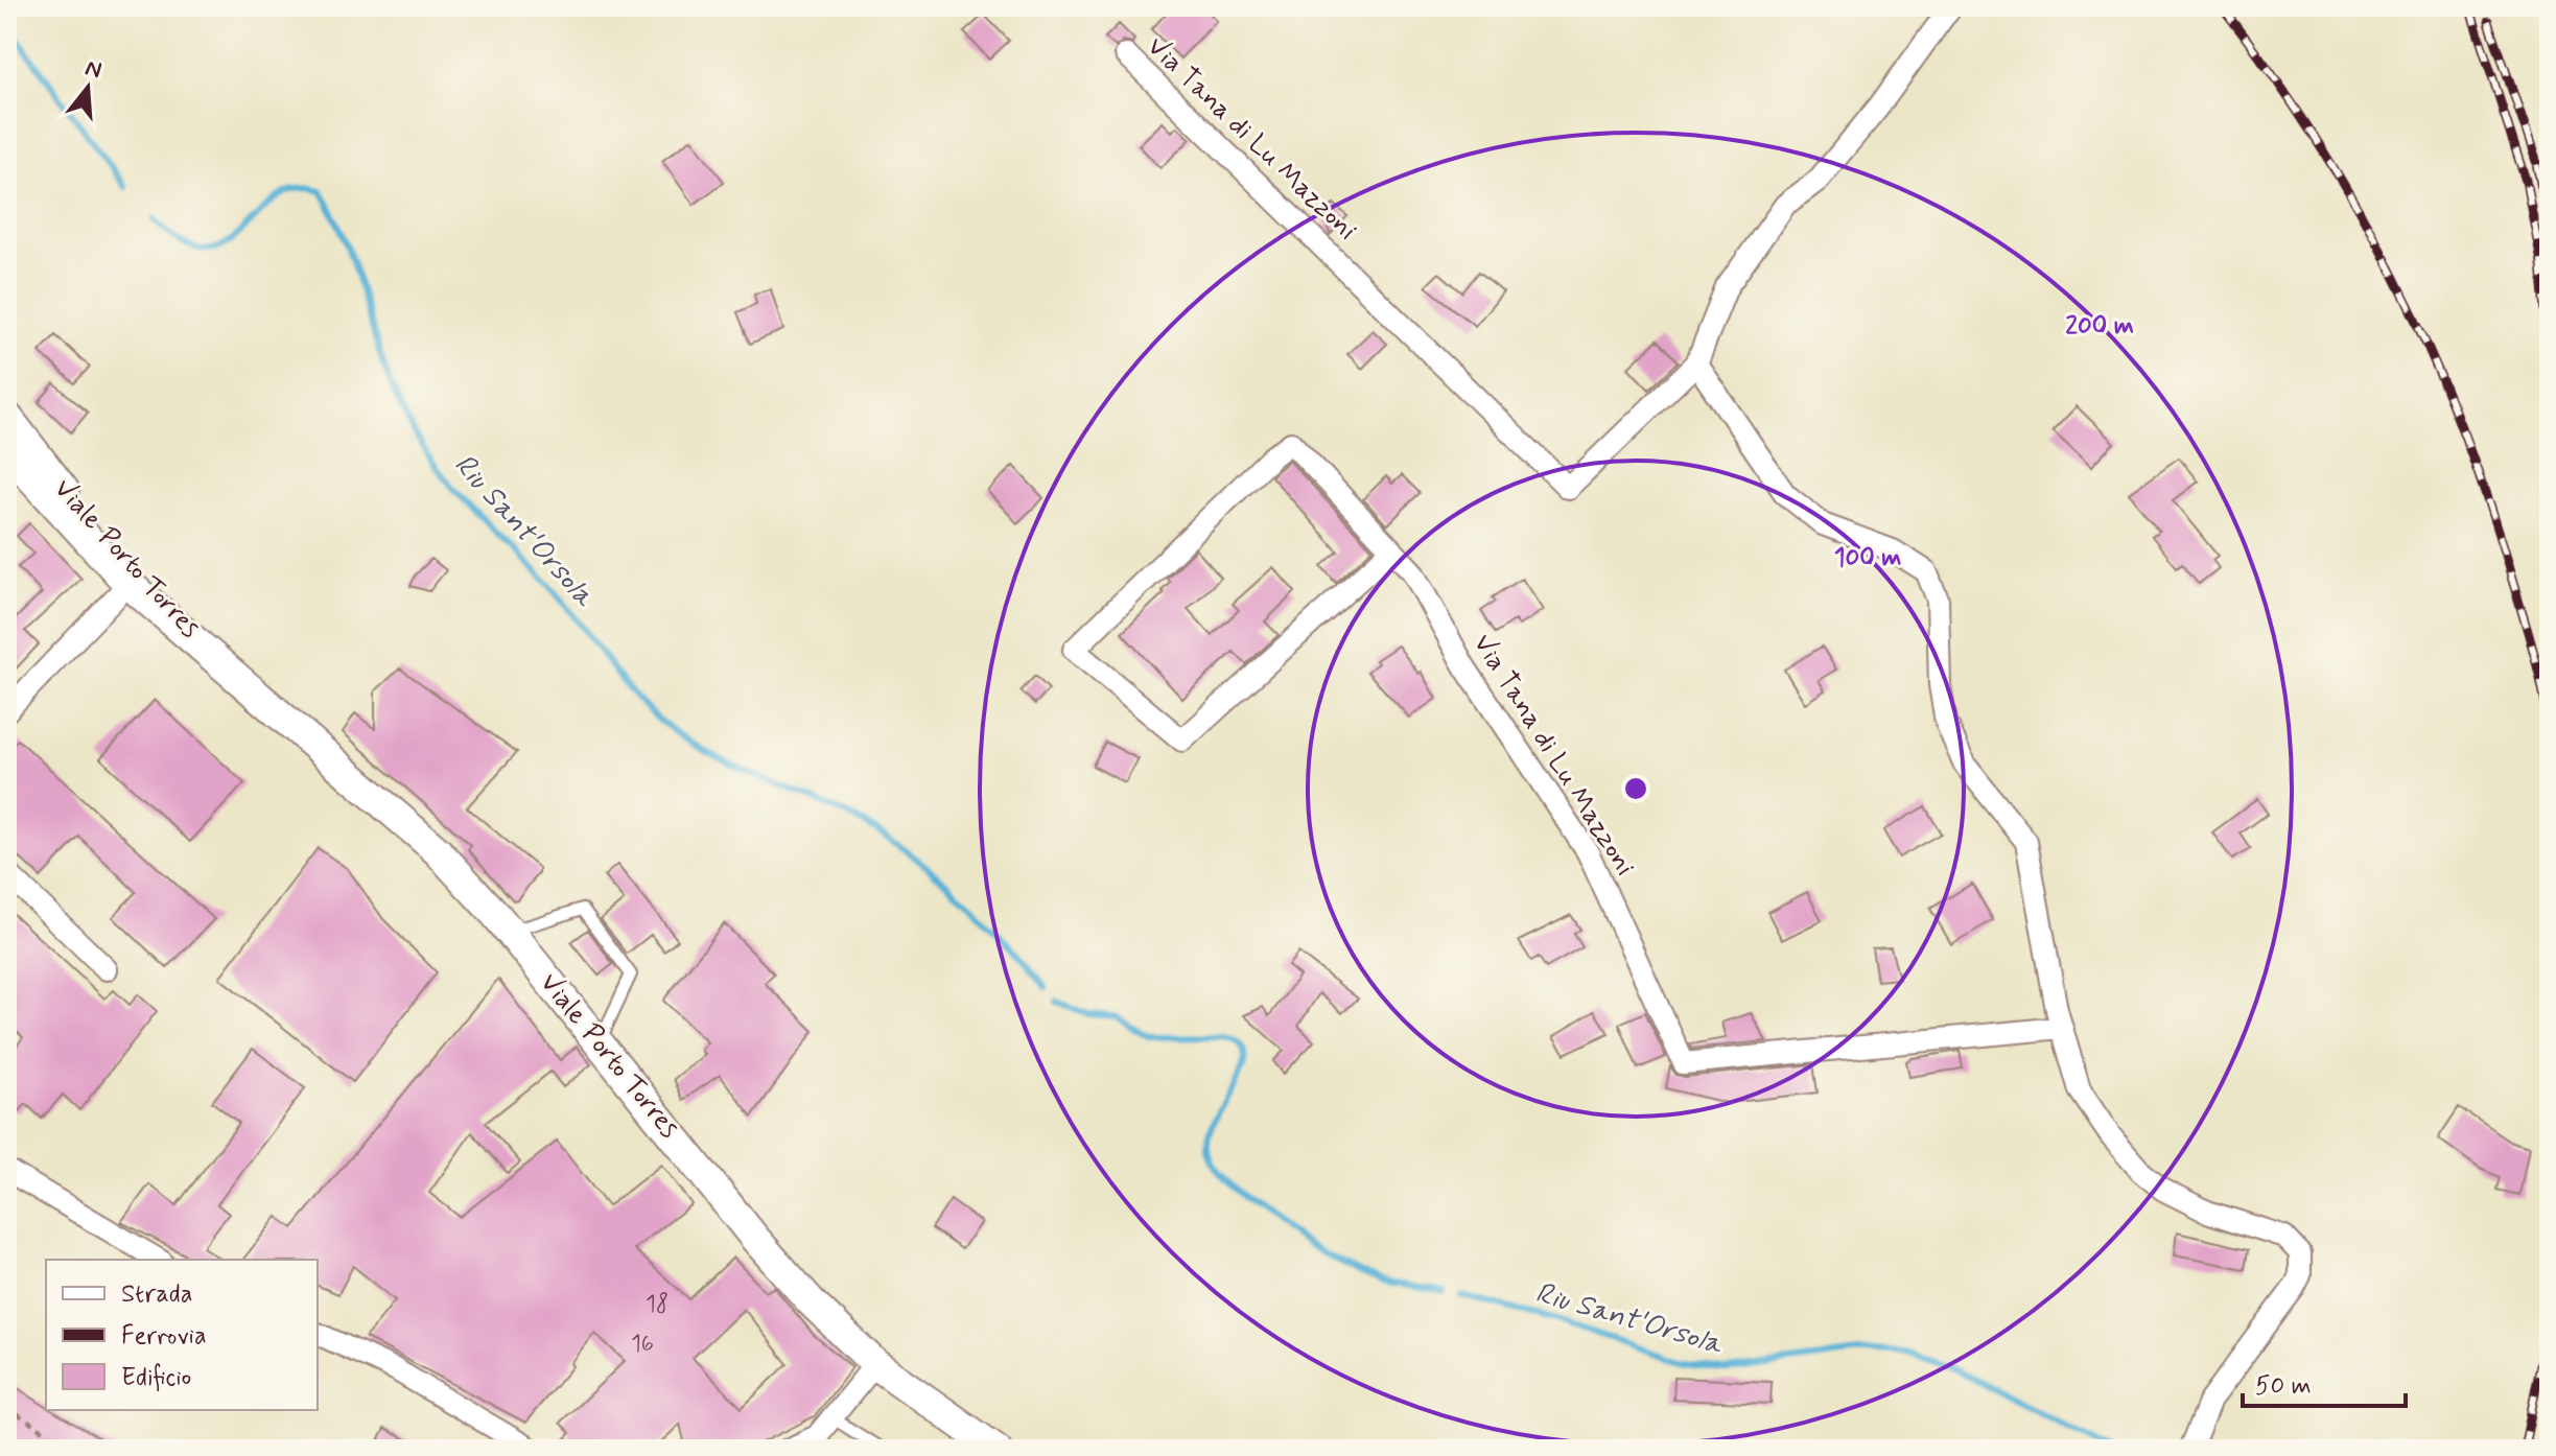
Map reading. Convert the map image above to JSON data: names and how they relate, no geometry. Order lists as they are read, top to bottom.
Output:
{
  "streets": {
    "main road": ["Viale Porto Torres"],
    "street": ["Via Tana di Lu Mazzoni"]
  },
  "water": ["Riu Sant'Orsola"],
  "house_numbers": ["18", "16"],
  "legend": ["Strada", "Ferrovia", "Edificio"],
  "scale_bar": "50 m",
  "north": "top",
  "rings": ["200 m", "100 m"]
}
